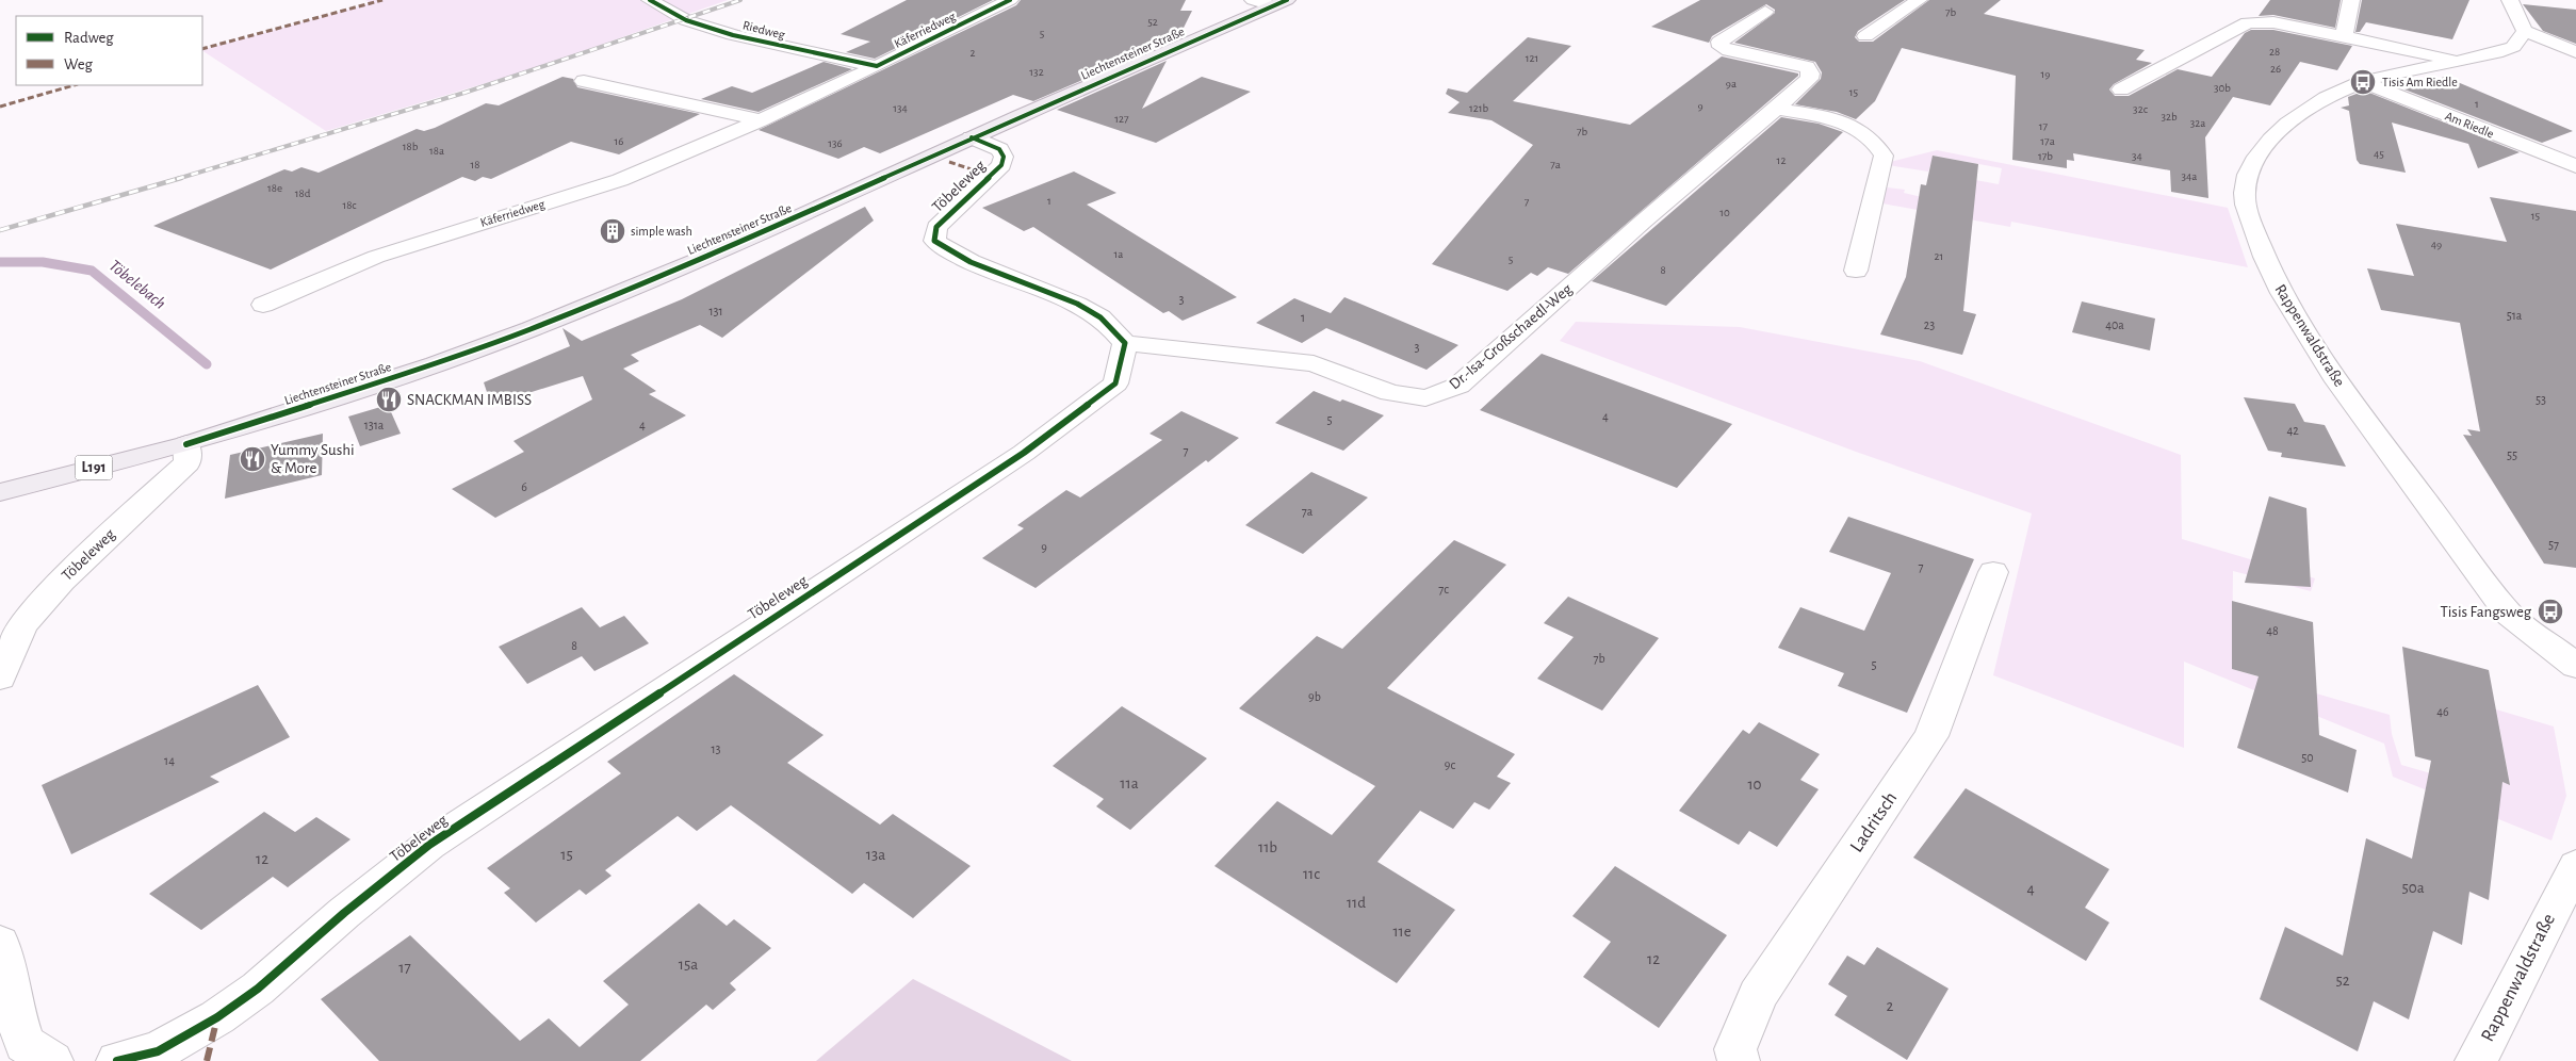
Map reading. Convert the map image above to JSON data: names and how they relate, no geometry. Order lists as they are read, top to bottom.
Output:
{
  "streets": {
    "main road": ["Liechtensteiner Straße", "L191"],
    "street": [
      "Riedweg",
      "Käferriedweg",
      "Am Riedle",
      "Töbeleweg",
      "Rappenwaldstraße",
      "Dr.-Isa-Großschaedl-Weg",
      "Ladritsch"
    ]
  },
  "crossings": [
    ["Riedweg", "Käferriedweg"],
    ["Liechtensteiner Straße", "Töbeleweg"],
    ["Am Riedle", "Rappenwaldstraße"],
    ["Töbeleweg", "Dr.-Isa-Großschaedl-Weg"]
  ],
  "water": ["Töbelebach"],
  "places": {
    "bus stop": ["Tisis Am Riedle", "Tisis Fangsweg"],
    "building": ["simple wash"],
    "restaurant": ["SNACKMAN IMBISS", "Yummy Sushi & More"]
  },
  "house_numbers": [
    "7b",
    "52",
    "5",
    "28",
    "2",
    "121",
    "26",
    "132",
    "19",
    "9a",
    "30b",
    "15",
    "1",
    "9",
    "134",
    "121b",
    "32c",
    "32b",
    "127",
    "32a",
    "17",
    "7b",
    "16",
    "17a",
    "136",
    "18b",
    "18a",
    "45",
    "17b",
    "34",
    "12",
    "18",
    "7a",
    "34a",
    "18e",
    "18d",
    "1",
    "7",
    "18c",
    "10",
    "15",
    "49",
    "1a",
    "21",
    "5",
    "8",
    "3",
    "131",
    "51a",
    "1",
    "23",
    "40a",
    "3",
    "53",
    "4",
    "5",
    "131a",
    "4",
    "42",
    "7",
    "55",
    "6",
    "7a",
    "57",
    "9",
    "7",
    "7c",
    "48",
    "8",
    "7b",
    "5",
    "9b",
    "46",
    "13",
    "50",
    "14",
    "9c",
    "11a",
    "10",
    "11b",
    "15",
    "13a",
    "12",
    "11c",
    "50a",
    "4",
    "11d",
    "11e",
    "12",
    "15a",
    "17",
    "52",
    "2"
  ],
  "legend": ["Radweg", "Weg"]
}
